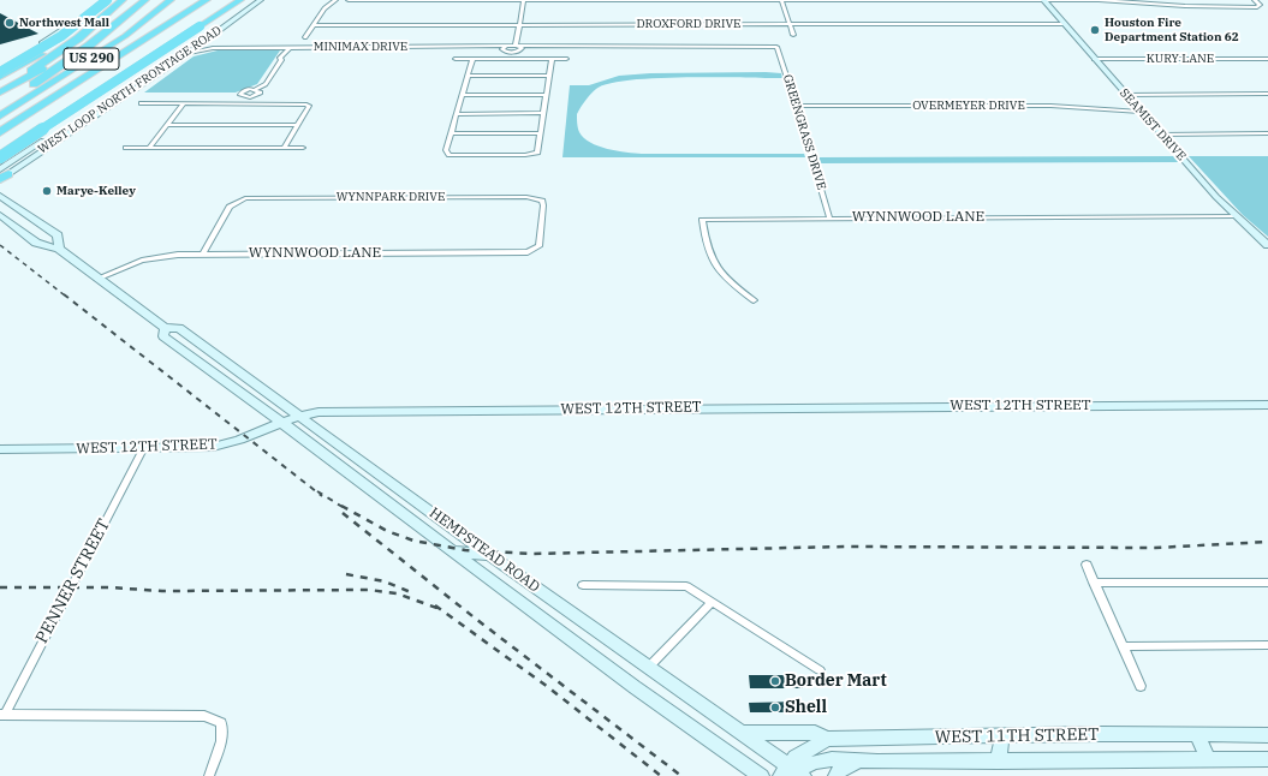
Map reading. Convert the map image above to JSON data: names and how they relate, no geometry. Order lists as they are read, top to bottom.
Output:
{
  "streets": {
    "highway": ["US 290"],
    "main road": [
      "WEST LOOP NORTH FRONTAGE ROAD",
      "SEAMIST DRIVE",
      "WEST 12TH STREET",
      "HEMPSTEAD ROAD",
      "WEST 11TH STREET"
    ],
    "street": [
      "DROXFORD DRIVE",
      "MINIMAX DRIVE",
      "KURY LANE",
      "OVERMEYER DRIVE",
      "GREENGRASS DRIVE",
      "WYNNPARK DRIVE",
      "WYNNWOOD LANE",
      "PENNER STREET"
    ]
  },
  "crossings": [
    ["DROXFORD DRIVE", "SEAMIST DRIVE"],
    ["MINIMAX DRIVE", "WEST LOOP NORTH FRONTAGE ROAD"],
    ["KURY LANE", "SEAMIST DRIVE"],
    ["OVERMEYER DRIVE", "SEAMIST DRIVE"],
    ["OVERMEYER DRIVE", "GREENGRASS DRIVE"],
    ["SEAMIST DRIVE", "WYNNWOOD LANE"],
    ["GREENGRASS DRIVE", "WYNNWOOD LANE"],
    ["WYNNPARK DRIVE", "WYNNWOOD LANE"],
    ["WYNNWOOD LANE", "HEMPSTEAD ROAD"],
    ["WEST 12TH STREET", "HEMPSTEAD ROAD"],
    ["WEST 12TH STREET", "PENNER STREET"],
    ["HEMPSTEAD ROAD", "WEST 11TH STREET"]
  ],
  "places": [
    "Northwest Mall",
    "Houston Fire Department Station 62",
    "Marye-Kelley",
    "Border Mart",
    "Shell"
  ]
}
